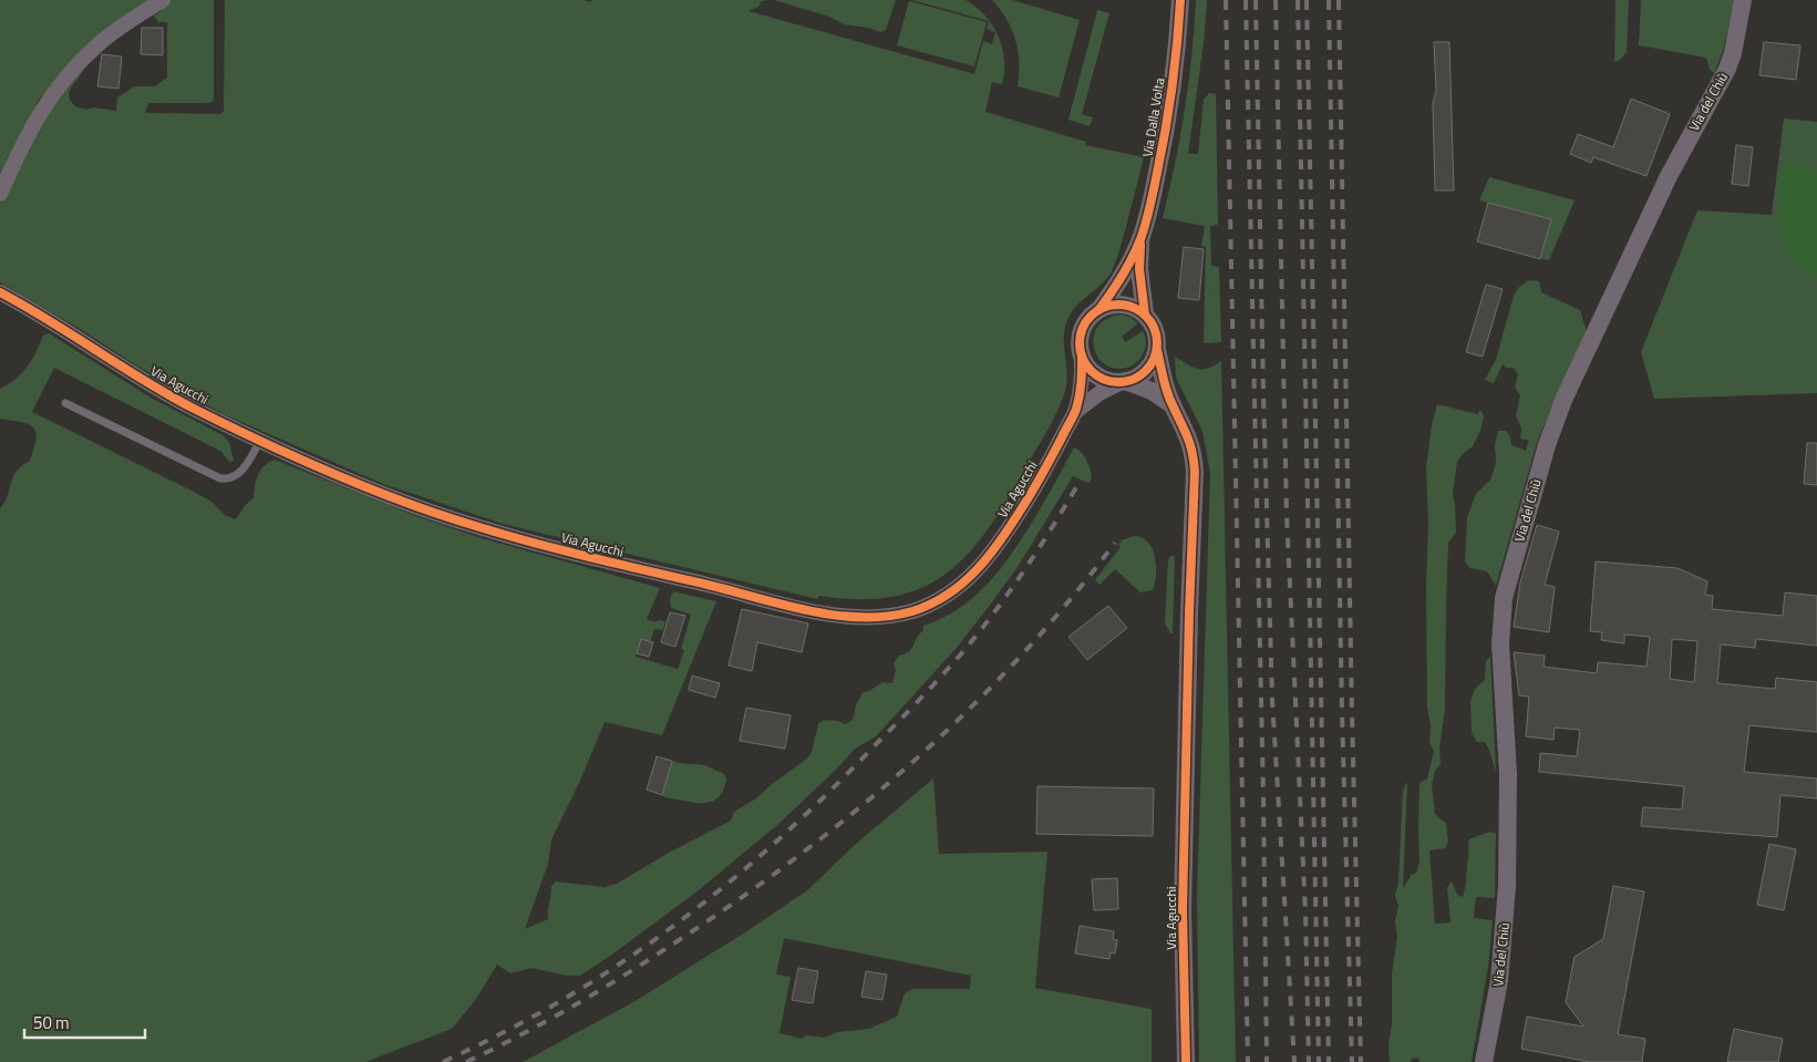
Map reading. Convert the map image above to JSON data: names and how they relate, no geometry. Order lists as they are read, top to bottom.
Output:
{
  "streets": {
    "street": ["Via del Chiù", "Via Dalla Volta", "Via Agucchi"]
  },
  "crossings": [
    ["Via Dalla Volta", "Via Agucchi"]
  ],
  "scale_bar": "50 m"
}
